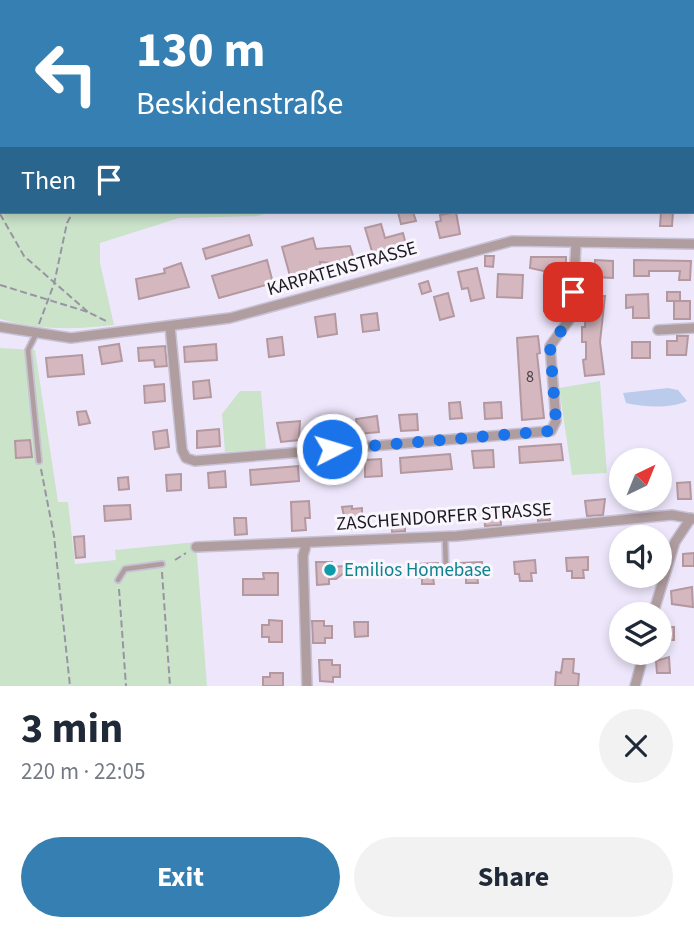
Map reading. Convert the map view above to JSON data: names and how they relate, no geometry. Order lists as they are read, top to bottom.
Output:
{
  "streets": {
    "street": ["KARPATENSTRASSE", "ZASCHENDORFER STRASSE"]
  },
  "places": ["Emilios Homebase"],
  "house_numbers": ["8"],
  "north": "top right",
  "page": {
    "turn": ["130 m", "Beskidenstraße"],
    "then": "Then",
    "heading": ["3 min", "220 m · 22:05"],
    "buttons": ["Exit", "Share"]
  }
}
